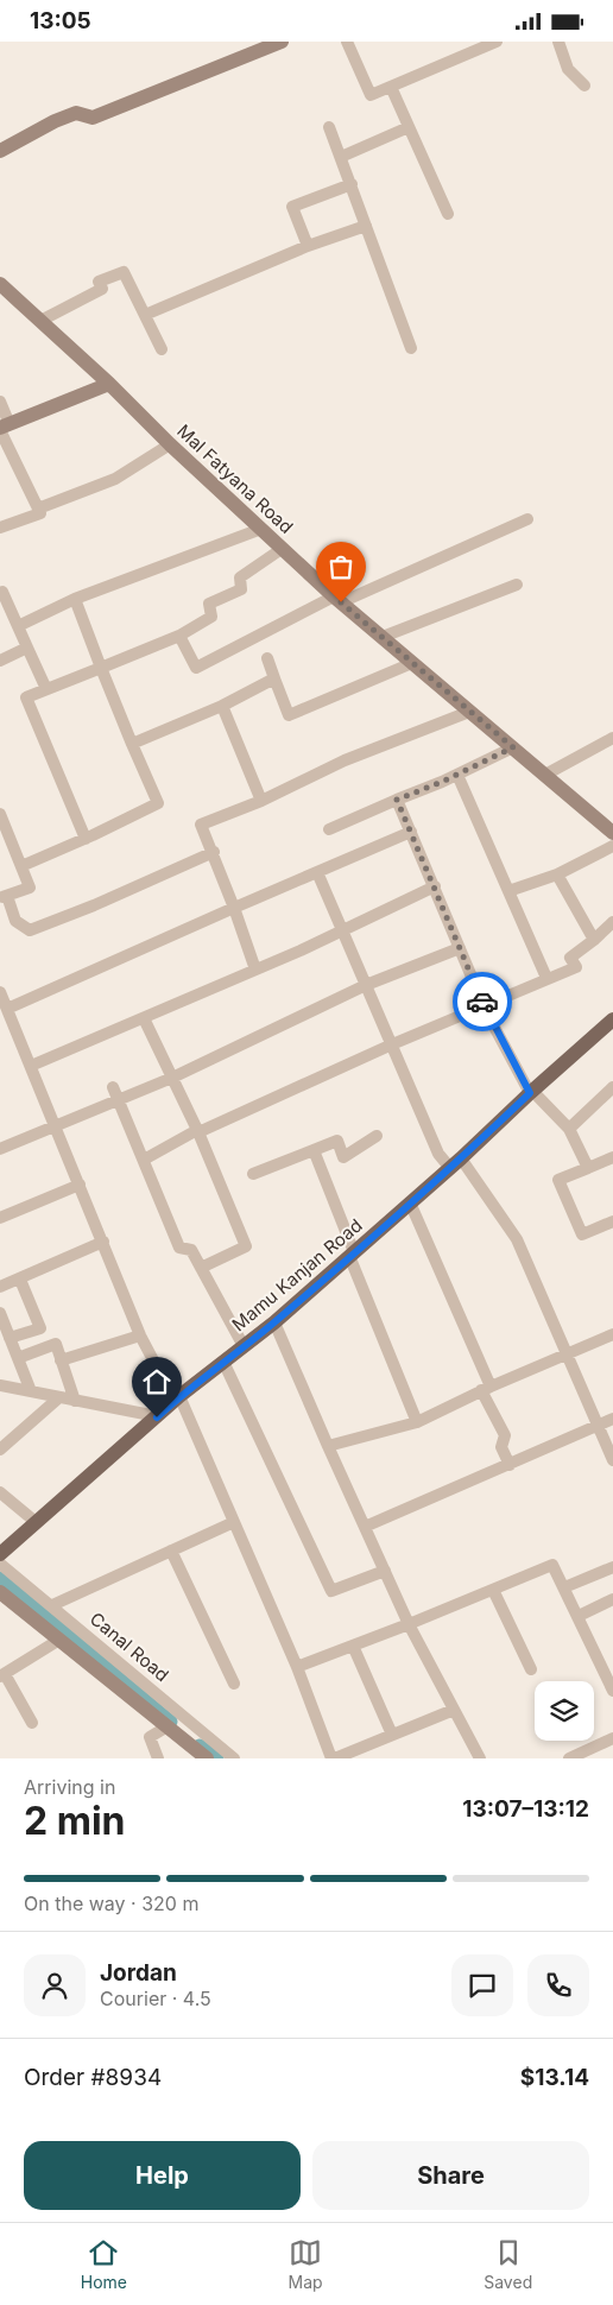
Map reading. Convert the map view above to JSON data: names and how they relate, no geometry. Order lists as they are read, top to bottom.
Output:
{
  "streets": {
    "main road": ["Mal Fatyana Road", "Mamu Kanjan Road", "Canal Road"]
  },
  "page": {
    "status": "13:05",
    "heading": ["2 min", "Arriving in", "13:07–13:12"],
    "panel": [
      "Jordan",
      "Courier · 4.5",
      "Order #8934",
      "$13.14"
    ],
    "bar": "On the way · 320 m",
    "buttons": ["Help", "Share"],
    "tabs": ["Home", "Map", "Saved"]
  }
}
